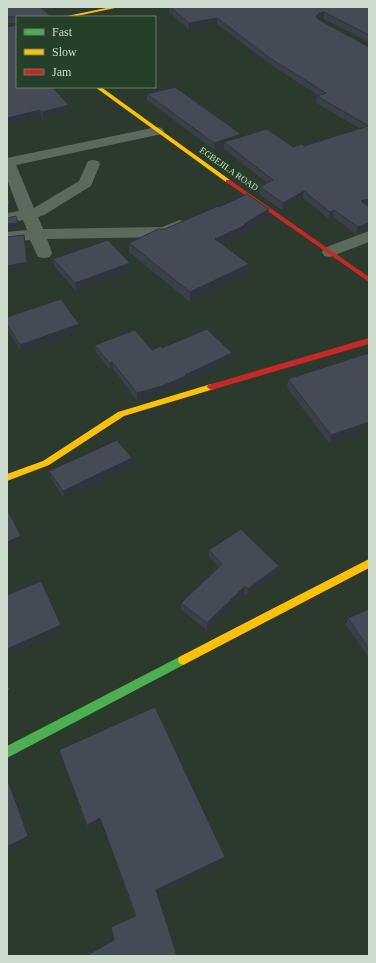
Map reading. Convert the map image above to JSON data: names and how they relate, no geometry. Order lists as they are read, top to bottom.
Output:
{
  "streets": {
    "street": ["EGBEJILA ROAD"]
  },
  "legend": ["Fast", "Slow", "Jam"]
}
